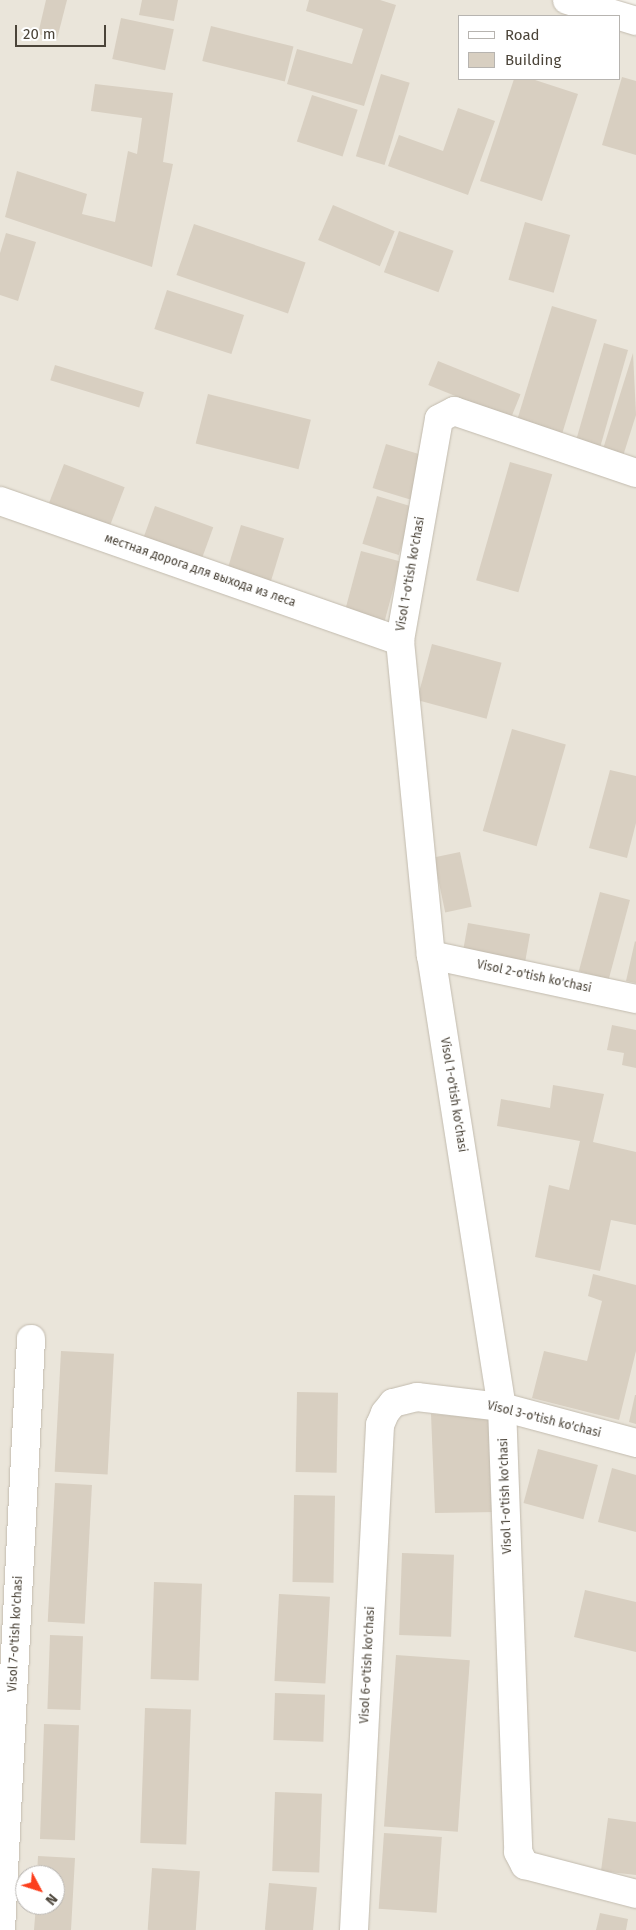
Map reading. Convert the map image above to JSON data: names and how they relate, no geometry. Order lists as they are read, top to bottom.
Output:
{
  "streets": {
    "street": [
      "местная дорога для выхода из леса",
      "Visol 1-o'tish ko'chasi",
      "Visol 2-o'tish ko'chasi",
      "Visol 3-o'tish ko'chasi",
      "Visol 7-o'tish ko'chasi",
      "Visol 6-o'tish ko'chasi"
    ]
  },
  "crossings": [
    ["местная дорога для выхода из леса", "Visol 1-o'tish ko'chasi"],
    ["Visol 1-o'tish ko'chasi", "Visol 2-o'tish ko'chasi"],
    ["Visol 1-o'tish ko'chasi", "Visol 3-o'tish ko'chasi"],
    ["Visol 3-o'tish ko'chasi", "Visol 6-o'tish ko'chasi"]
  ],
  "legend": ["Road", "Building"],
  "scale_bar": "20 m",
  "north": "bottom right"
}
